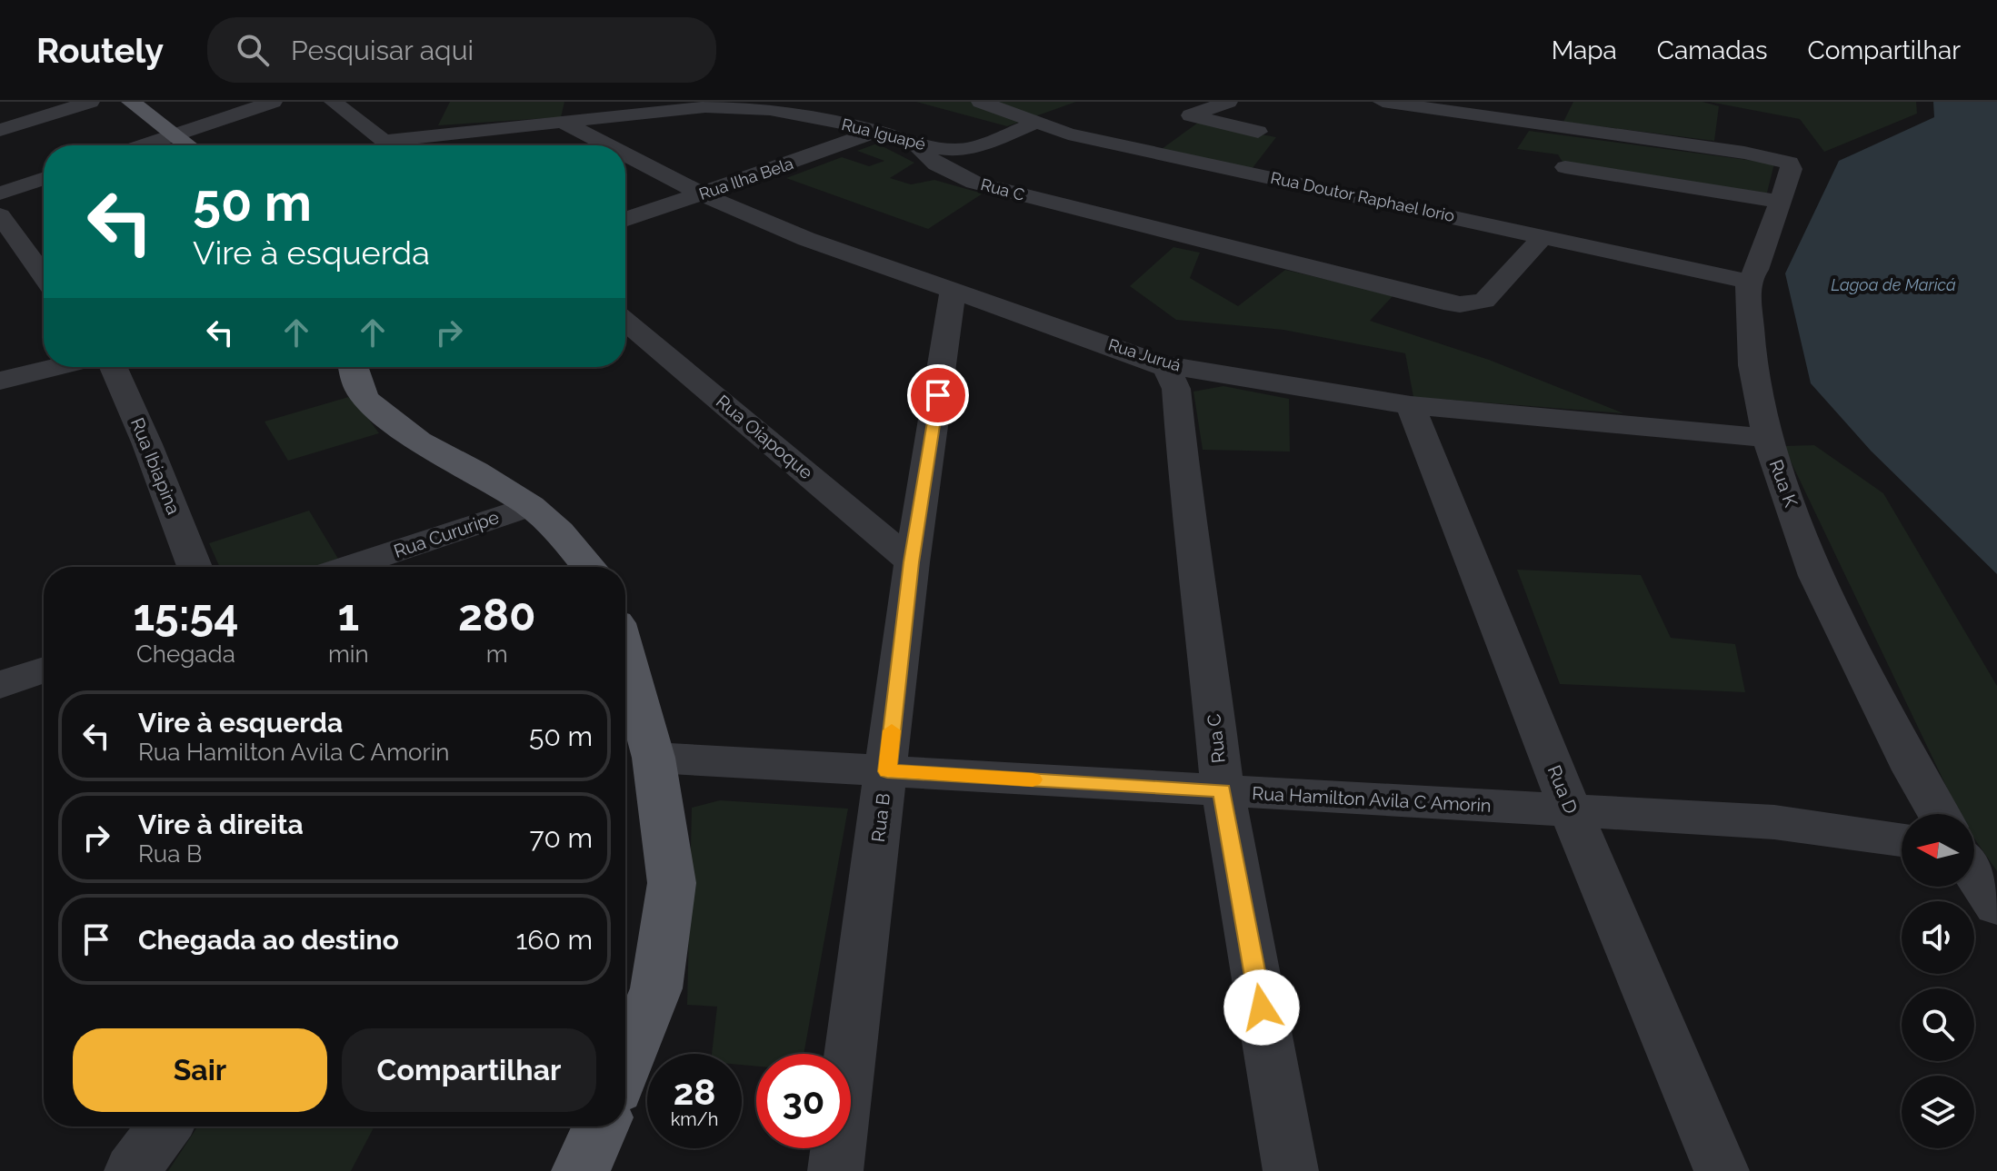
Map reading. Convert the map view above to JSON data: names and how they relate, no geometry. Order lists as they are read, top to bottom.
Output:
{
  "streets": {
    "street": [
      "Rua Iguapé",
      "Rua Ilha Bela",
      "Rua C",
      "Rua Doutor Raphael Iorio",
      "Rua Juruá",
      "Rua Oiapoque",
      "Rua Ibiapina",
      "Rua K",
      "Rua Cururipe",
      "Rua D",
      "Rua Hamilton Avila C Amorin",
      "Rua B"
    ]
  },
  "crossings": [
    ["Rua Iguapé", "Rua Ilha Bela"],
    ["Rua Iguapé", "Rua C"],
    ["Rua Iguapé", "Rua Doutor Raphael Iorio"],
    ["Rua Iguapé", "Rua Juruá"],
    ["Rua Ilha Bela", "Rua Juruá"],
    ["Rua C", "Rua Doutor Raphael Iorio"],
    ["Rua C", "Rua Juruá"],
    ["Rua C", "Rua Hamilton Avila C Amorin"],
    ["Rua Doutor Raphael Iorio", "Rua K"],
    ["Rua Juruá", "Rua K"],
    ["Rua Juruá", "Rua D"],
    ["Rua Juruá", "Rua B"],
    ["Rua Oiapoque", "Rua B"],
    ["Rua D", "Rua Hamilton Avila C Amorin"],
    ["Rua Hamilton Avila C Amorin", "Rua B"]
  ],
  "water": ["Lagoa de Maricá"],
  "north": "left",
  "page": {
    "header": "Routely",
    "search": "Pesquisar aqui",
    "nav": ["Mapa", "Camadas", "Compartilhar"],
    "turn": ["50 m", "Vire à esquerda"],
    "eta": [
      "15:54",
      "Chegada",
      "1",
      "min",
      "280",
      "m"
    ],
    "list": [
      {
        "name": "Vire à esquerda",
        "note": "Rua Hamilton Avila C Amorin",
        "value": "50 m"
      },
      {
        "name": "Vire à direita",
        "note": "Rua B",
        "value": "70 m"
      },
      {
        "name": "Chegada ao destino",
        "value": "160 m"
      }
    ],
    "buttons": ["Sair", "Compartilhar"],
    "speed": "28 km/h",
    "limit": "30"
  }
}
